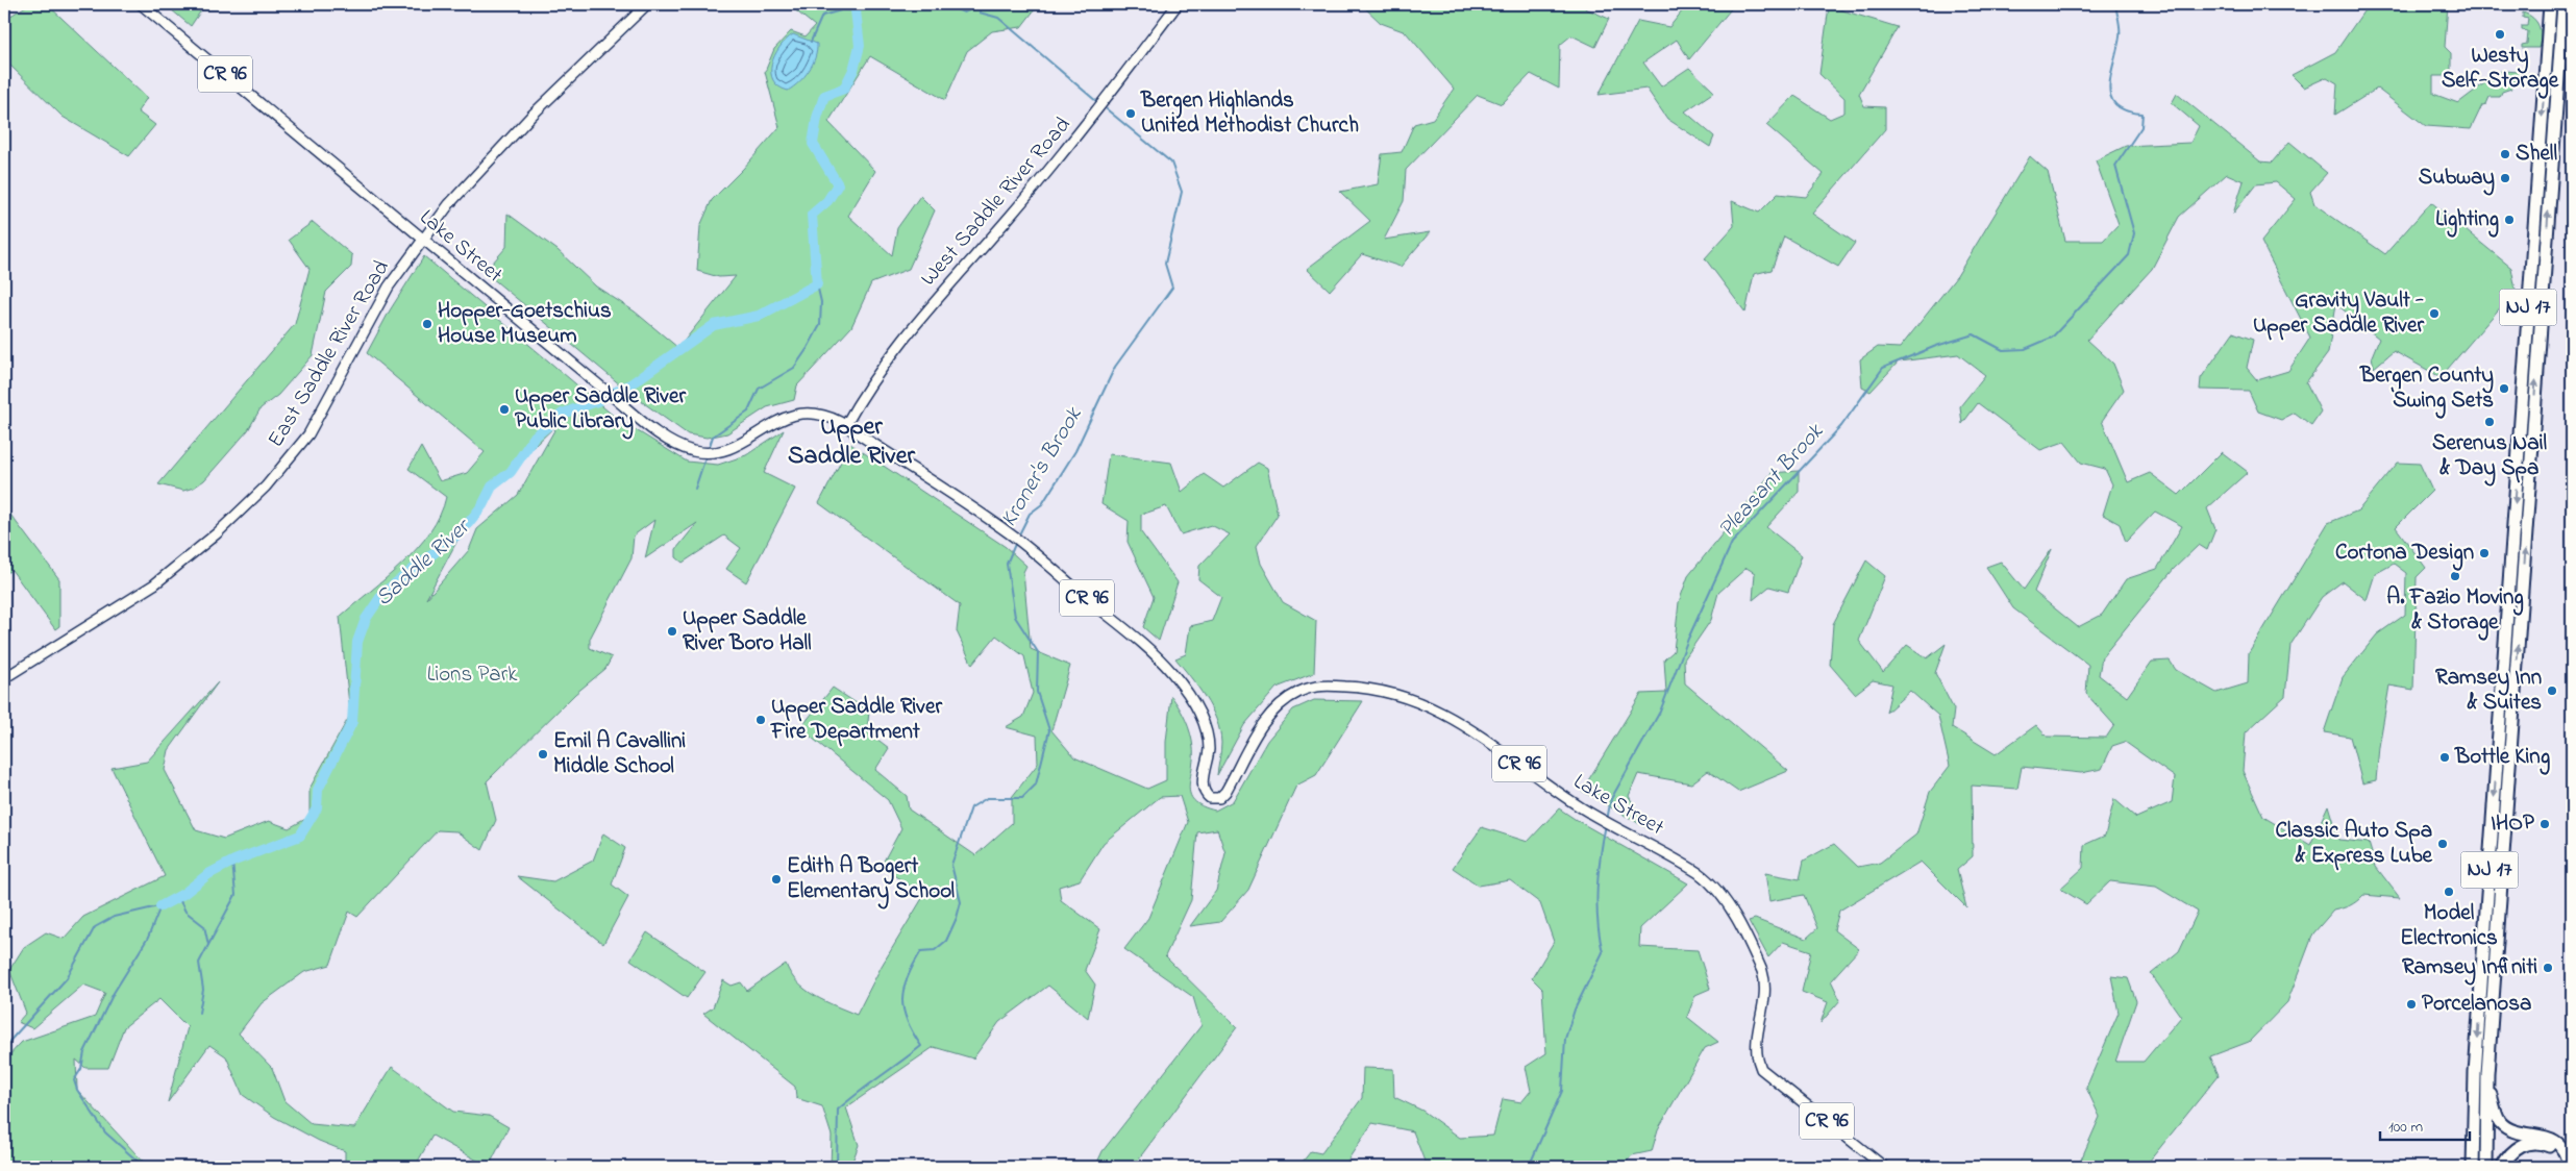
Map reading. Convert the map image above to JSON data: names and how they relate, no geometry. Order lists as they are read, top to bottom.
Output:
{
  "streets": {
    "highway": ["NJ 17"],
    "main road": [
      "CR 96",
      "West Saddle River Road",
      "Lake Street",
      "East Saddle River Road"
    ]
  },
  "crossings": [
    ["West Saddle River Road", "Lake Street"],
    ["Lake Street", "East Saddle River Road"]
  ],
  "districts": ["Upper Saddle River"],
  "water": ["Kroner's Brook", "Pleasant Brook", "Saddle River"],
  "parks": ["Lions Park"],
  "places": [
    "Westy Self-Storage",
    "Bergen Highlands United Methodist Church",
    "Shell",
    "Subway",
    "Lighting",
    "Gravity Vault - Upper Saddle River",
    "Hopper-Goetschius House Museum",
    "Bergen County Swing Sets",
    "Upper Saddle River Public Library",
    "Serenus Nail & Day Spa",
    "Cortona Design",
    "A. Fazio Moving & Storage",
    "Upper Saddle River Boro Hall",
    "Ramsey Inn & Suites",
    "Upper Saddle River Fire Department",
    "Emil A Cavallini Middle School",
    "Bottle King",
    "IHOP",
    "Classic Auto Spa & Express Lube",
    "Edith A Bogert Elementary School",
    "Model Electronics",
    "Ramsey Infiniti",
    "Porcelanosa"
  ],
  "scale_bar": "100 m"
}
